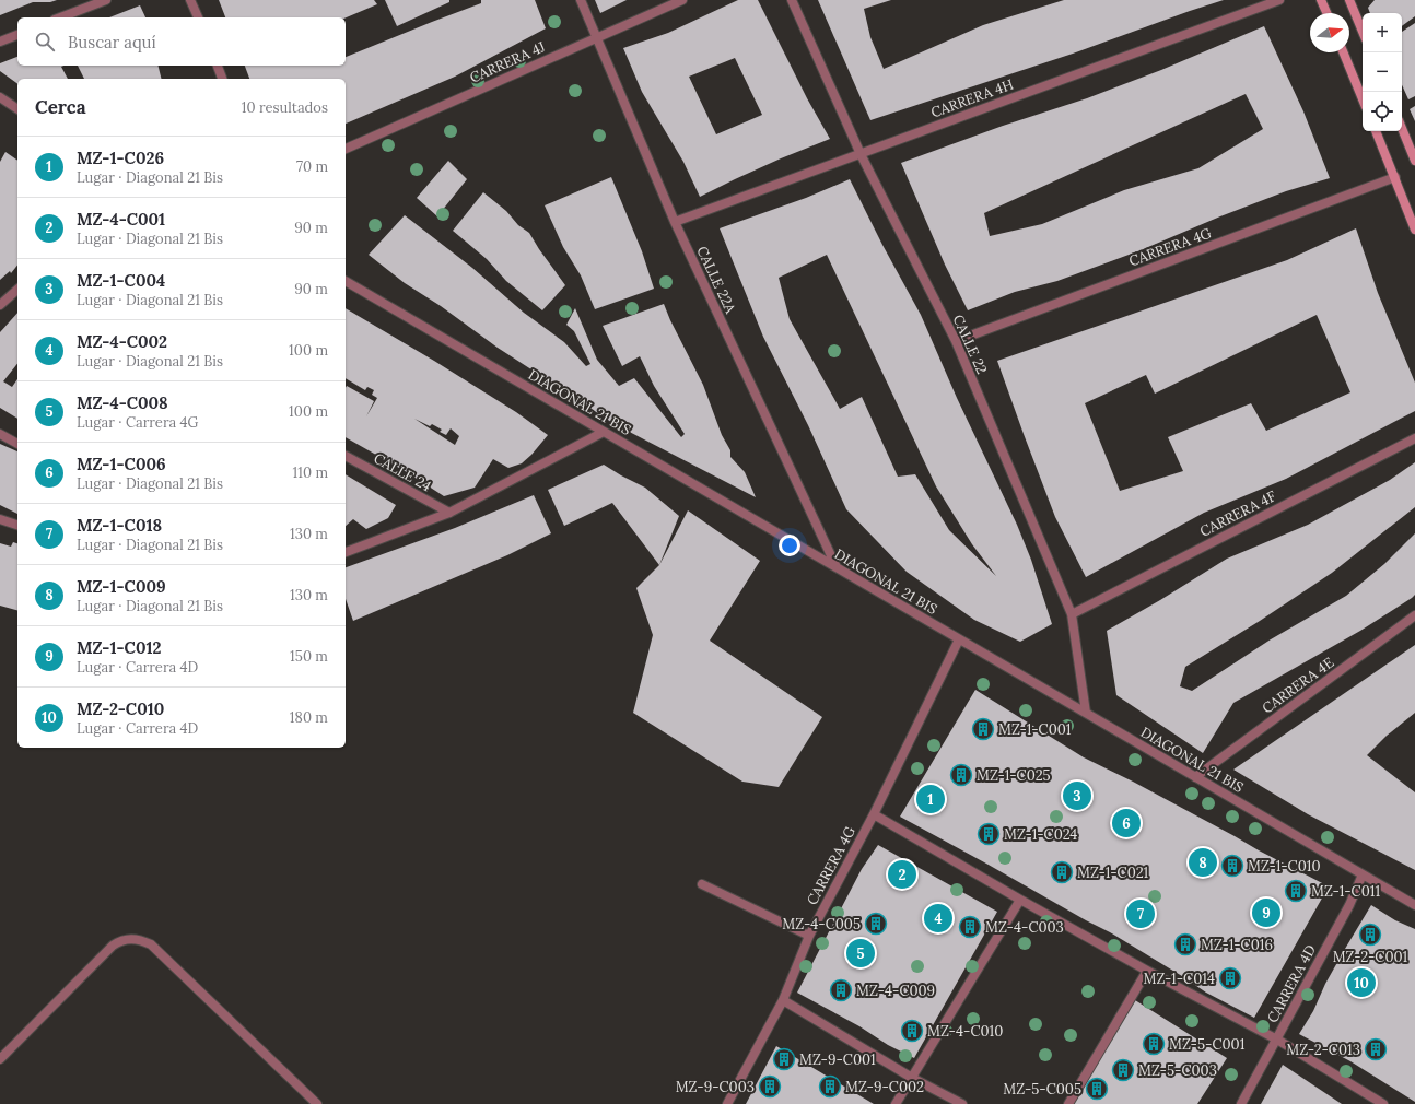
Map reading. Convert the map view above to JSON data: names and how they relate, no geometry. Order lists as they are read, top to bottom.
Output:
{
  "streets": {
    "street": [
      "CARRERA 4J",
      "CARRERA 4H",
      "CARRERA 4G",
      "CALLE 22A",
      "CALLE 22",
      "DIAGONAL 21 BIS",
      "CALLE 24",
      "CARRERA 4F",
      "CARRERA 4E",
      "CARRERA 4D"
    ]
  },
  "crossings": [
    ["CARRERA 4J", "CALLE 22A"],
    ["CARRERA 4H", "CALLE 22A"],
    ["CARRERA 4H", "CALLE 22"],
    ["CARRERA 4G", "CALLE 22"],
    ["CARRERA 4G", "DIAGONAL 21 BIS"],
    ["CALLE 22A", "DIAGONAL 21 BIS"],
    ["CALLE 22", "DIAGONAL 21 BIS"],
    ["CALLE 22", "CARRERA 4F"],
    ["DIAGONAL 21 BIS", "CARRERA 4E"],
    ["DIAGONAL 21 BIS", "CARRERA 4D"]
  ],
  "places": {
    "building": [
      "MZ-1-C001",
      "MZ-1-C025",
      "MZ-1-C024",
      "MZ-1-C010",
      "MZ-1-C021",
      "MZ-1-C011",
      "MZ-4-C005",
      "MZ-4-C003",
      "MZ-2-C001",
      "MZ-1-C016",
      "MZ-1-C014",
      "MZ-4-C009",
      "MZ-4-C010",
      "MZ-5-C001",
      "MZ-2-C013",
      "MZ-9-C001",
      "MZ-5-C003",
      "MZ-9-C003",
      "MZ-9-C002",
      "MZ-5-C005"
    ]
  },
  "north": "right",
  "page": {
    "map_buttons": ["+", "−"],
    "search": "Buscar aquí",
    "heading": ["Cerca", "10 resultados"],
    "list": [
      {
        "mark": "1",
        "name": "MZ-1-C026",
        "note": "Lugar · Diagonal 21 Bis",
        "value": "70 m"
      },
      {
        "mark": "2",
        "name": "MZ-4-C001",
        "note": "Lugar · Diagonal 21 Bis",
        "value": "90 m"
      },
      {
        "mark": "3",
        "name": "MZ-1-C004",
        "note": "Lugar · Diagonal 21 Bis",
        "value": "90 m"
      },
      {
        "mark": "4",
        "name": "MZ-4-C002",
        "note": "Lugar · Diagonal 21 Bis",
        "value": "100 m"
      },
      {
        "mark": "5",
        "name": "MZ-4-C008",
        "note": "Lugar · Carrera 4G",
        "value": "100 m"
      },
      {
        "mark": "6",
        "name": "MZ-1-C006",
        "note": "Lugar · Diagonal 21 Bis",
        "value": "110 m"
      },
      {
        "mark": "7",
        "name": "MZ-1-C018",
        "note": "Lugar · Diagonal 21 Bis",
        "value": "130 m"
      },
      {
        "mark": "8",
        "name": "MZ-1-C009",
        "note": "Lugar · Diagonal 21 Bis",
        "value": "130 m"
      },
      {
        "mark": "9",
        "name": "MZ-1-C012",
        "note": "Lugar · Carrera 4D",
        "value": "150 m"
      },
      {
        "mark": "10",
        "name": "MZ-2-C010",
        "note": "Lugar · Carrera 4D",
        "value": "180 m"
      }
    ],
    "pins": [
      "3",
      "1",
      "6",
      "8",
      "2",
      "9",
      "7",
      "4",
      "5",
      "10"
    ]
  }
}
